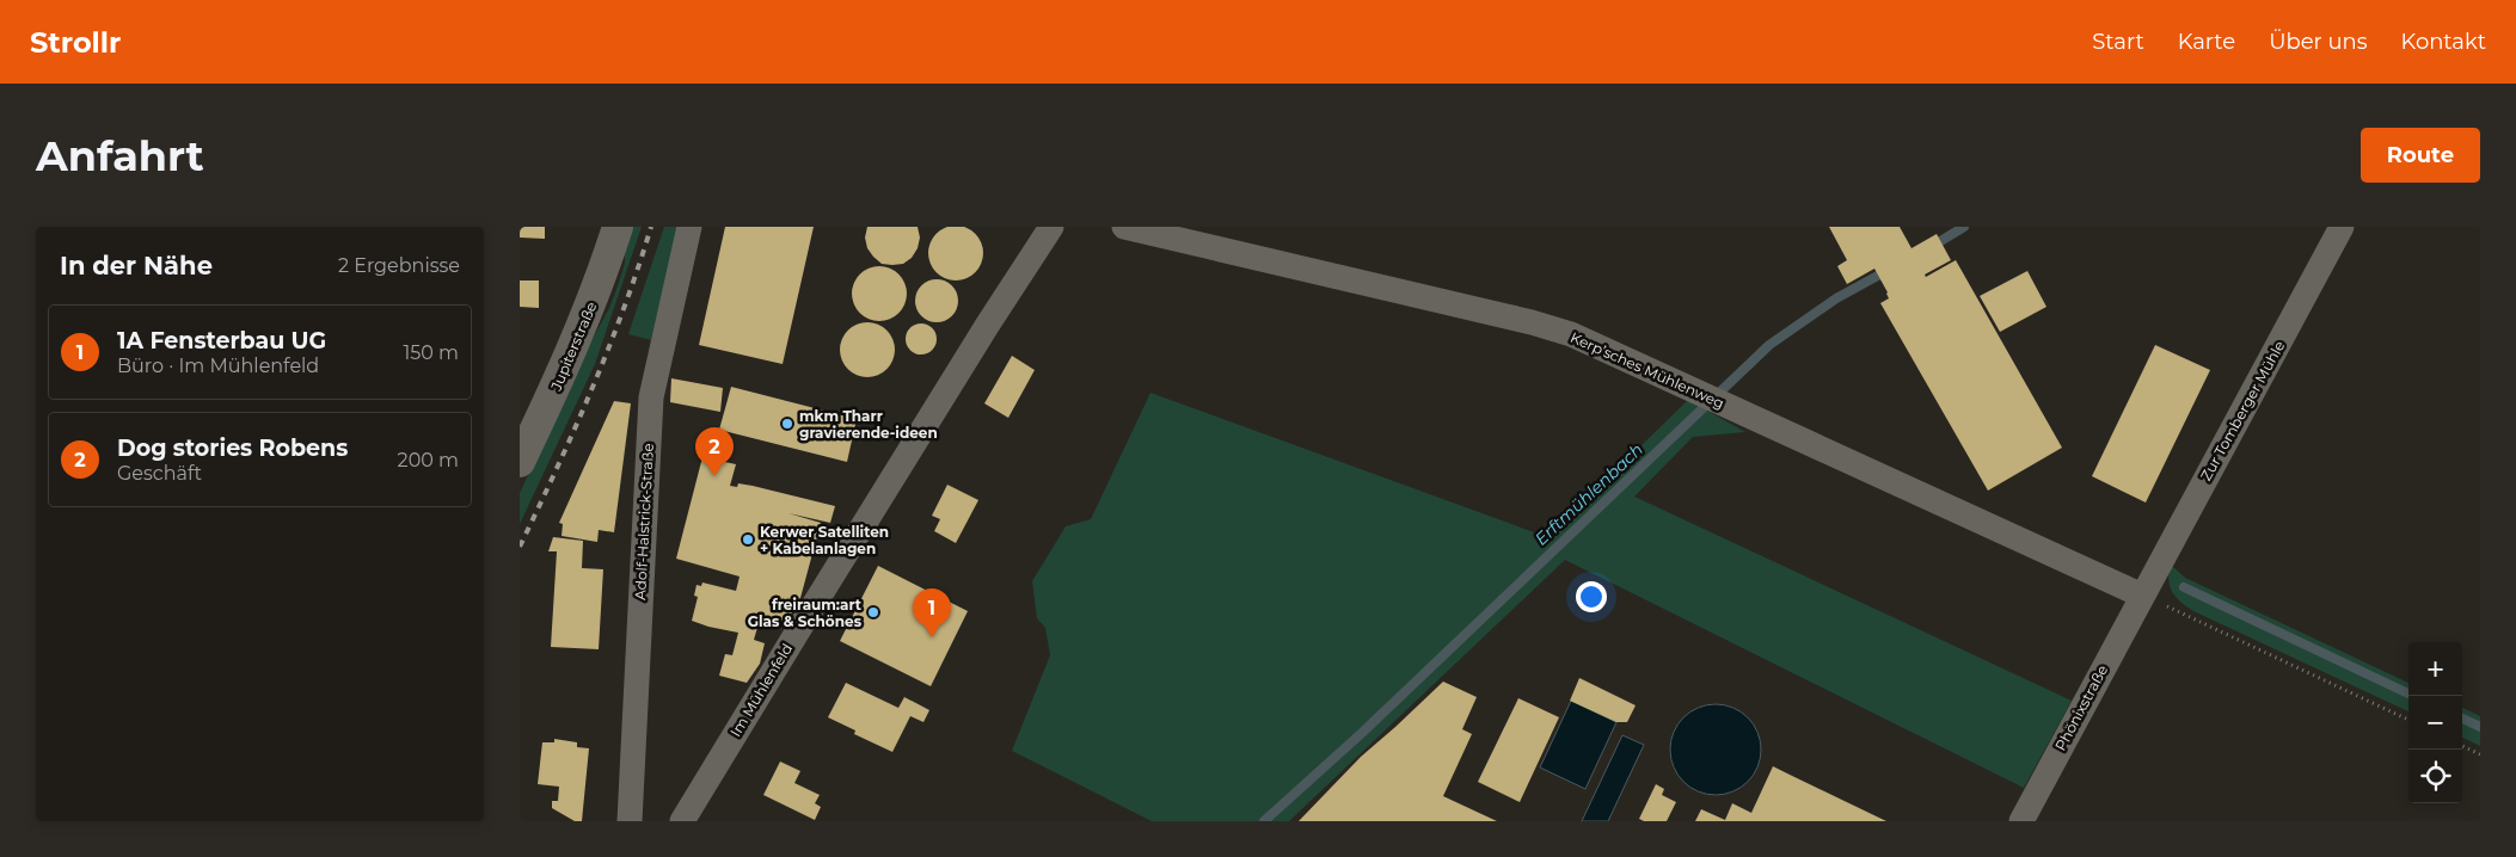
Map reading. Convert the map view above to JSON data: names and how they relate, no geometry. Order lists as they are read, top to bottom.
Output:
{
  "streets": {
    "street": [
      "Jupiterstraße",
      "Kerp’sches Mühlenweg",
      "Zur Tomberger Mühle",
      "Adolf-Halstrick-Straße",
      "Im Mühlenfeld",
      "Phönixstraße"
    ]
  },
  "crossings": [
    ["Kerp’sches Mühlenweg", "Zur Tomberger Mühle"],
    ["Kerp’sches Mühlenweg", "Phönixstraße"],
    ["Zur Tomberger Mühle", "Phönixstraße"]
  ],
  "water": ["Erftmühlenbach"],
  "places": ["mkm Tharr gravierende-ideen", "Kerwer Satelliten + Kabelanlagen", "freiraum:art Glas & Schönes"],
  "page": {
    "header": "Strollr",
    "nav": [
      "Start",
      "Karte",
      "Über uns",
      "Kontakt"
    ],
    "buttons": "Route",
    "title": "Anfahrt",
    "heading": ["In der Nähe", "2 Ergebnisse"],
    "list": [
      {
        "mark": "1",
        "name": "1A Fensterbau UG",
        "note": "Büro · Im Mühlenfeld",
        "value": "150 m"
      },
      {
        "mark": "2",
        "name": "Dog stories Robens",
        "note": "Geschäft",
        "value": "200 m"
      }
    ],
    "pins": ["2", "1"],
    "map_buttons": ["+", "−"]
  }
}
